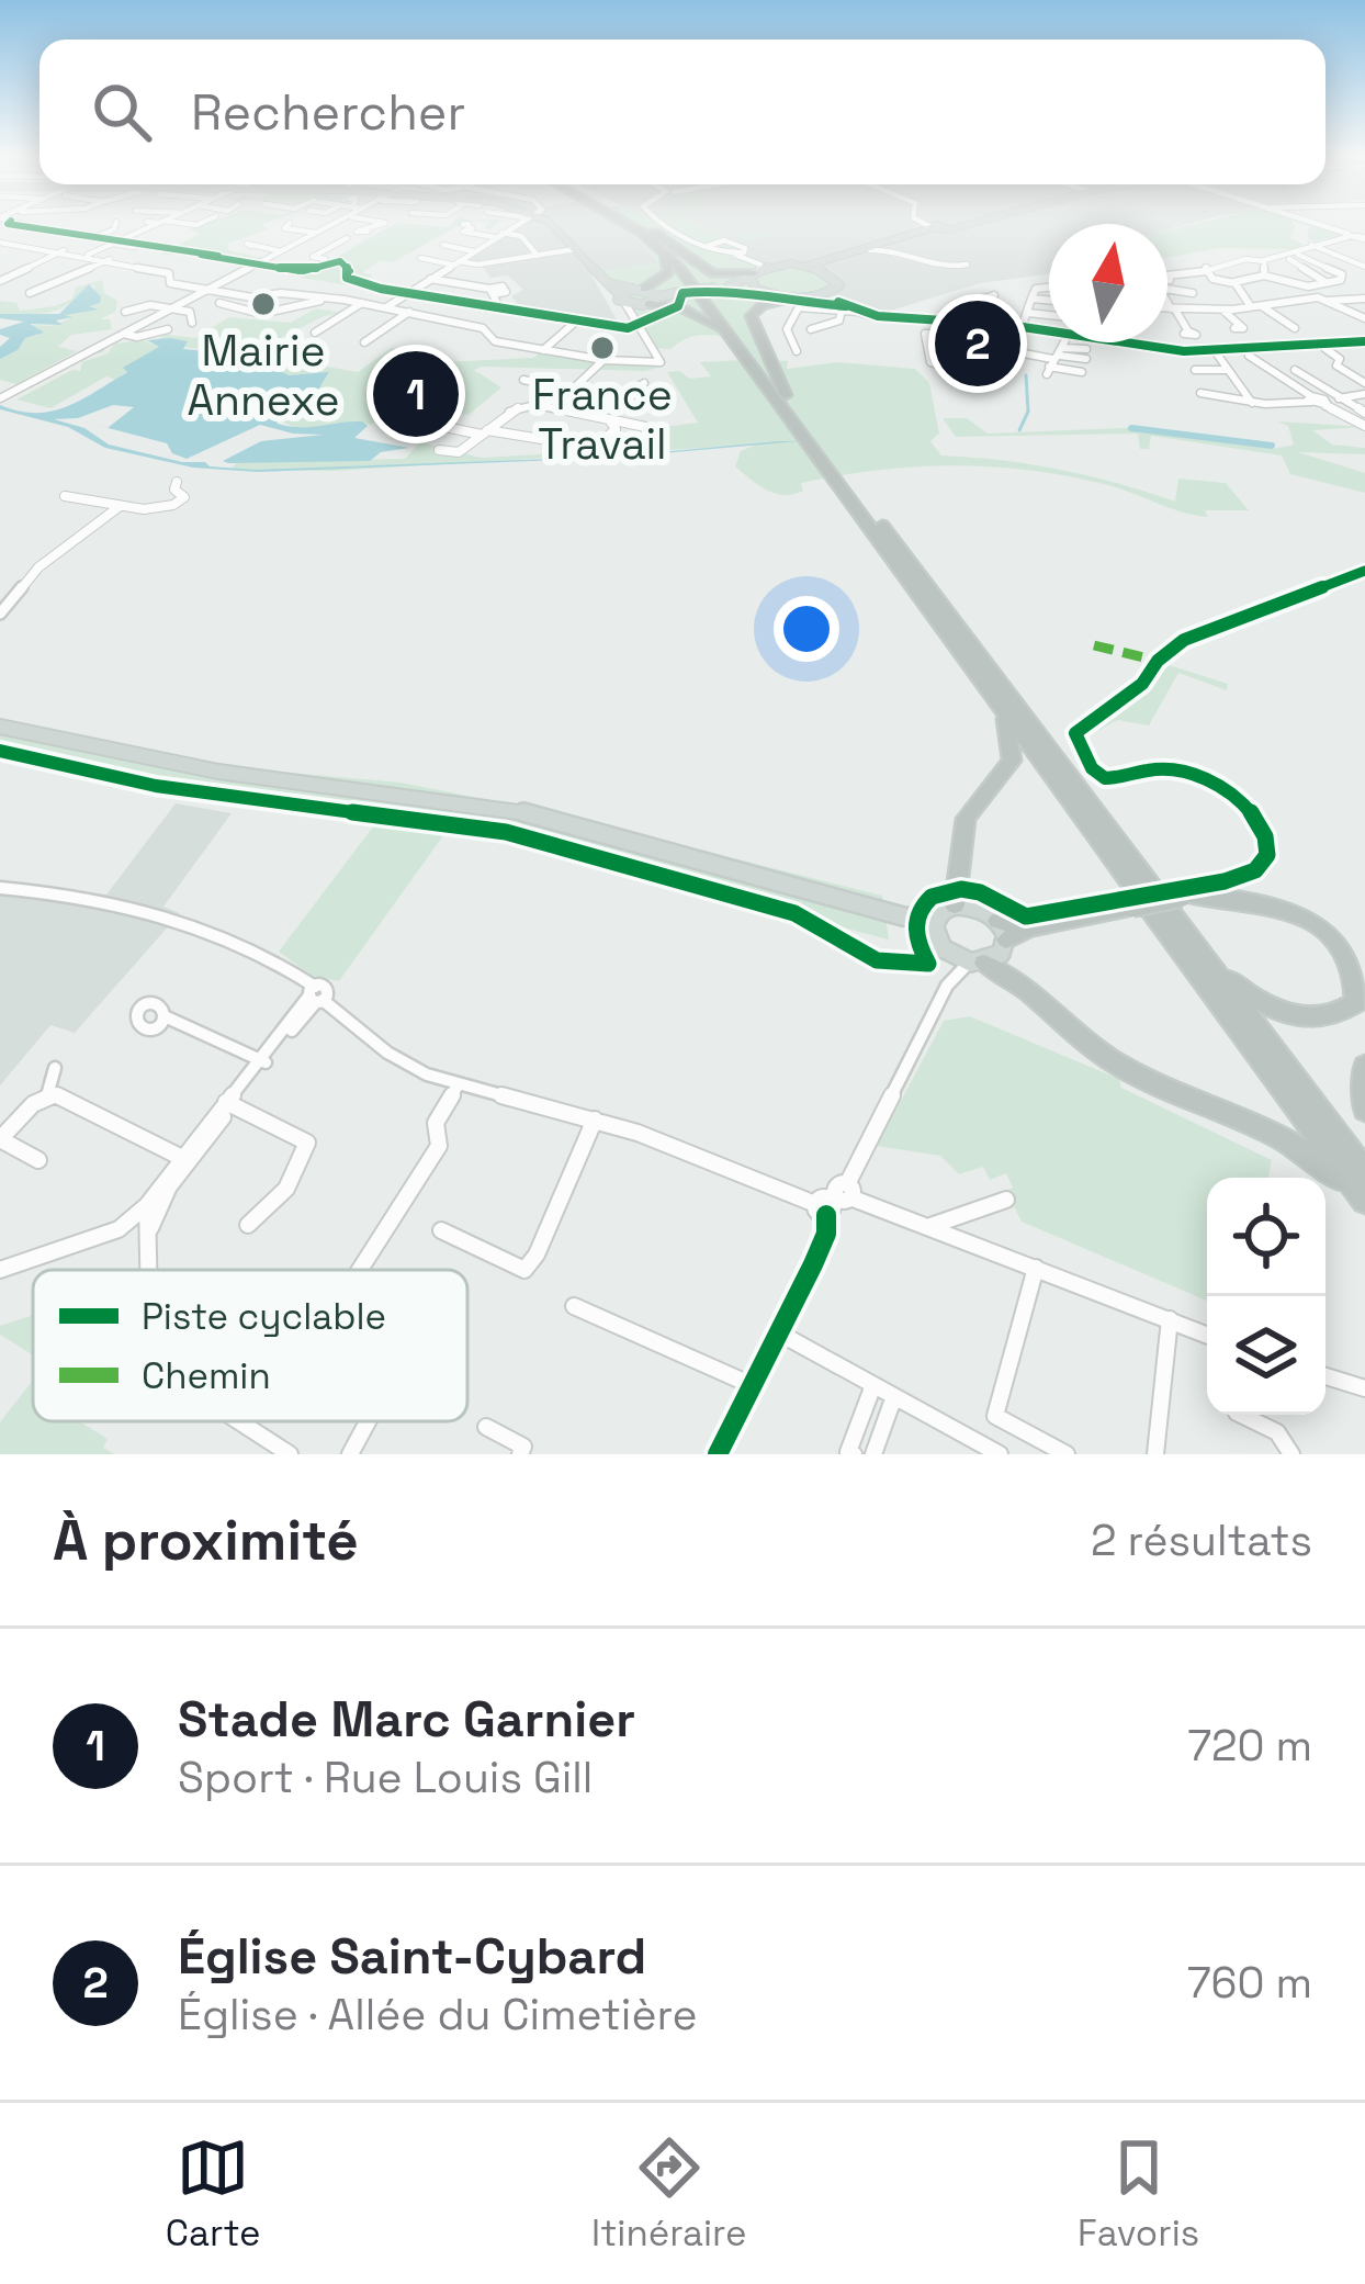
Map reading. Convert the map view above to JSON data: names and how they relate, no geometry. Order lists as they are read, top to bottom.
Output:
{
  "places": ["Mairie Annexe", "France Travail"],
  "legend": ["Piste cyclable", "Chemin"],
  "north": "top",
  "page": {
    "search": "Rechercher",
    "pins": ["2", "1"],
    "heading": ["À proximité", "2 résultats"],
    "list": [
      {
        "mark": "1",
        "name": "Stade Marc Garnier",
        "note": "Sport · Rue Louis Gill",
        "value": "720 m"
      },
      {
        "mark": "2",
        "name": "Église Saint-Cybard",
        "note": "Église · Allée du Cimetière",
        "value": "760 m"
      }
    ],
    "nav": ["Carte", "Itinéraire", "Favoris"]
  }
}
